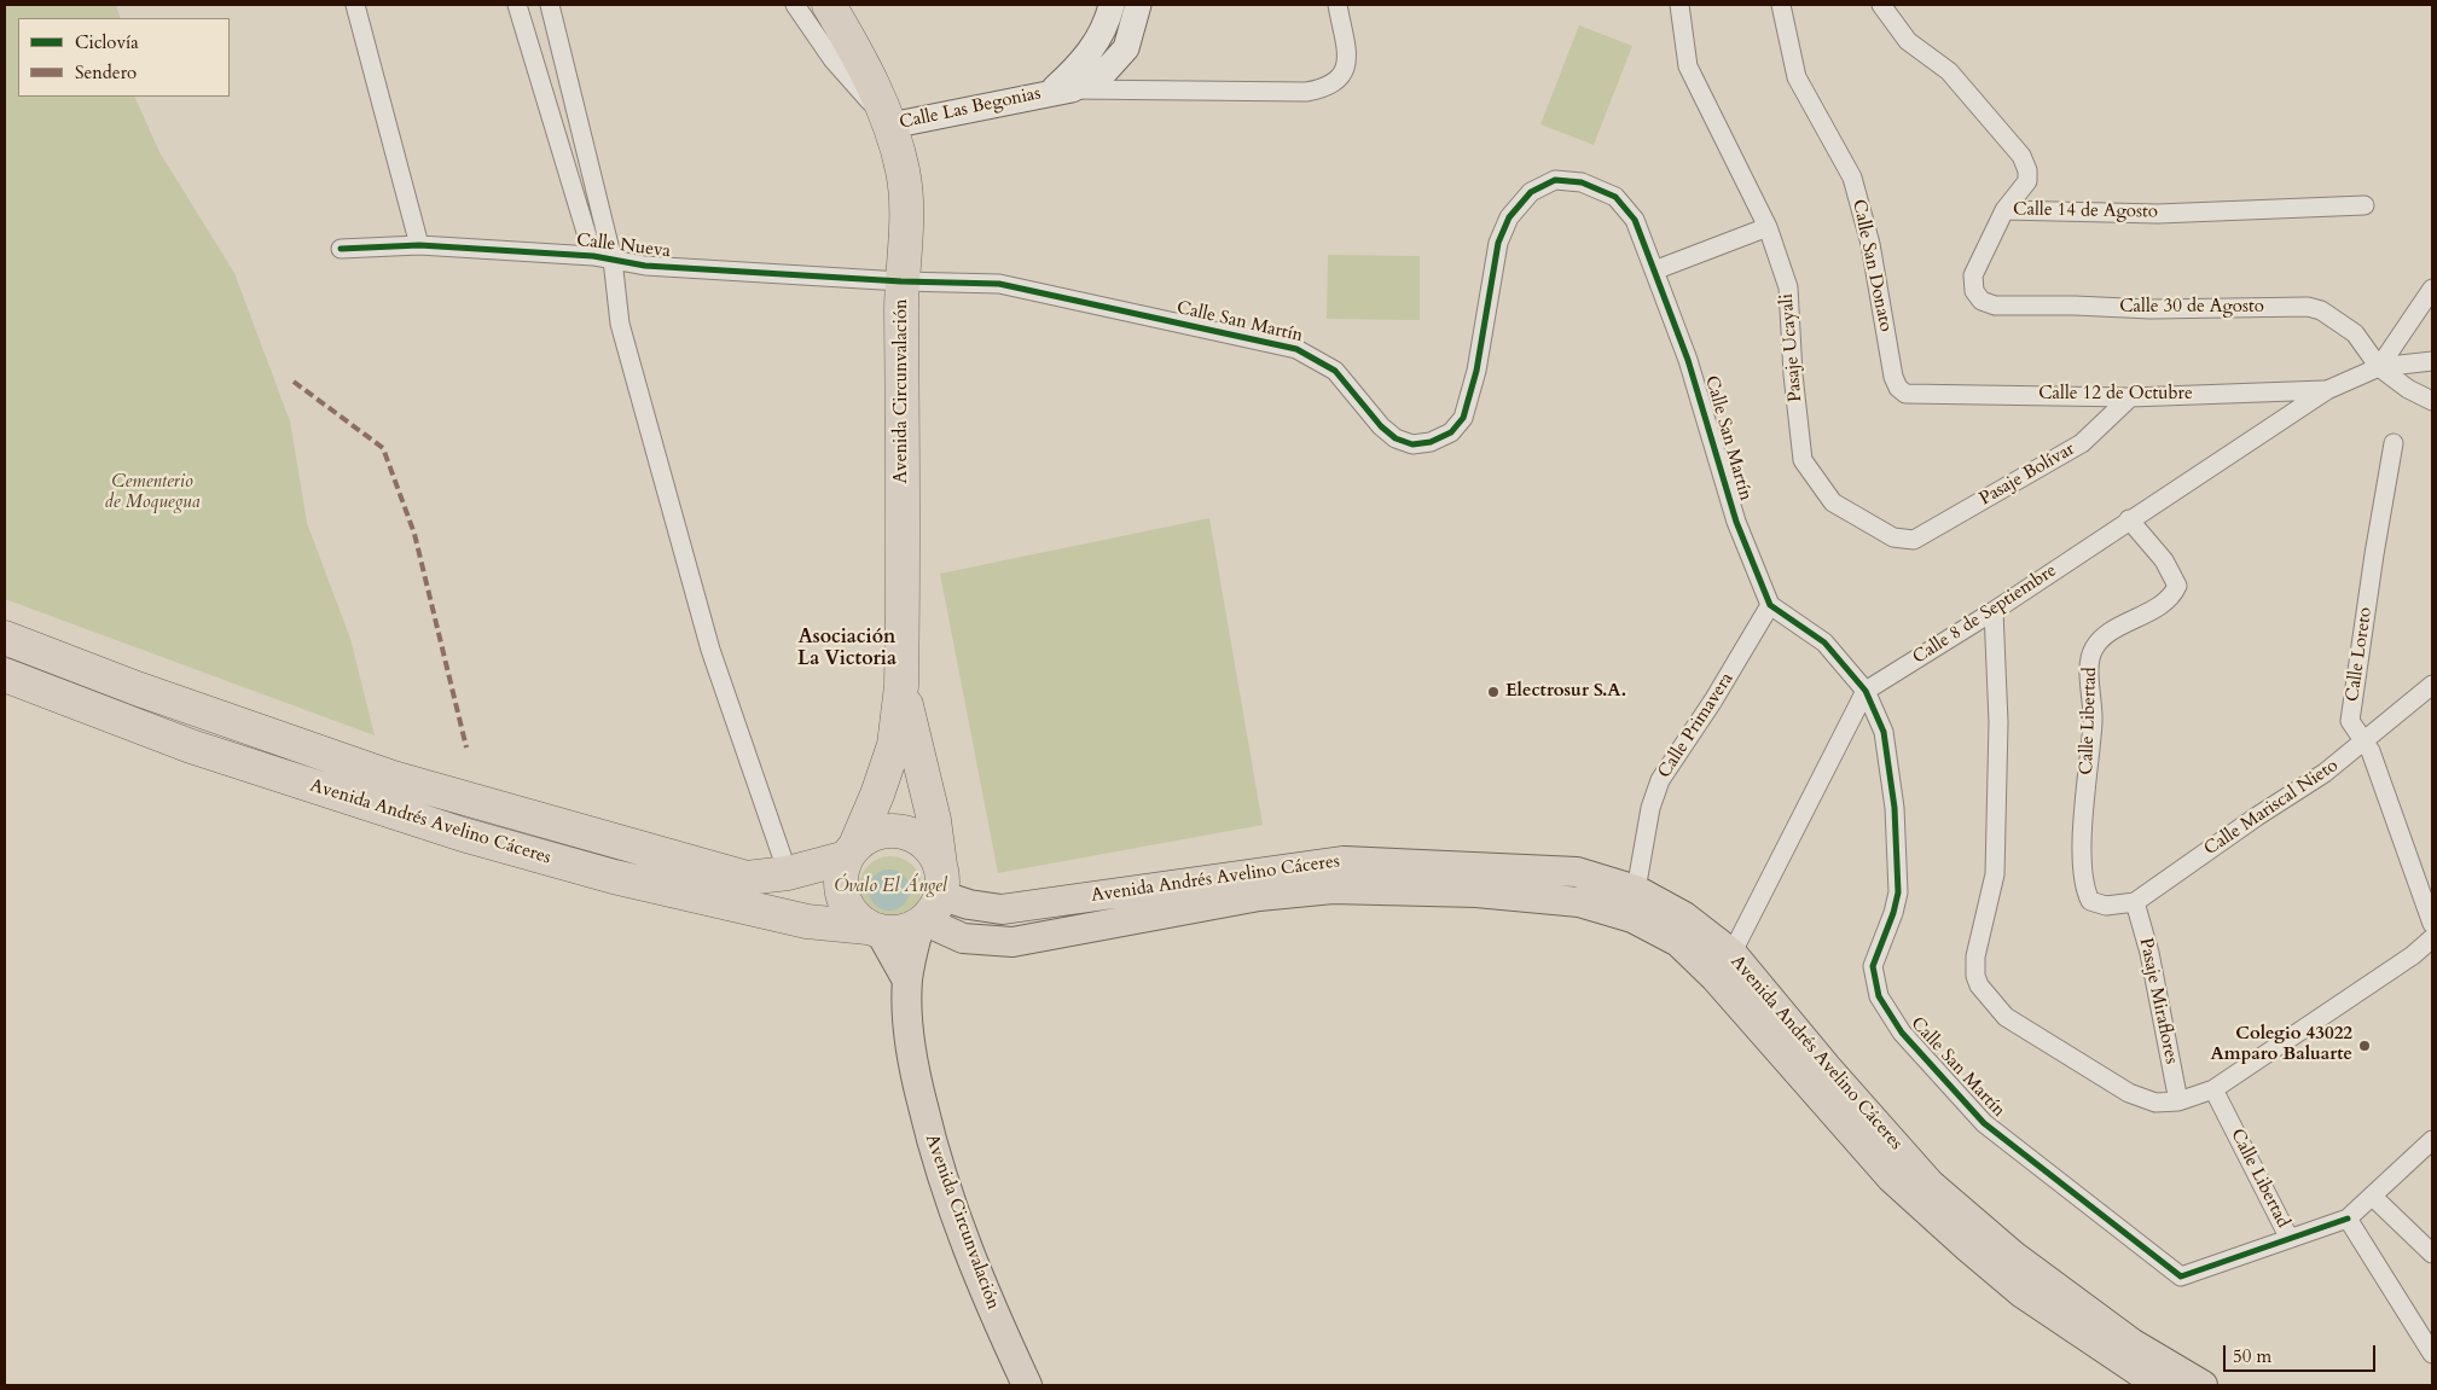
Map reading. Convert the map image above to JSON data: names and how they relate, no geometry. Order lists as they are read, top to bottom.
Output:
{
  "streets": {
    "highway": ["Avenida Circunvalación", "Avenida Andrés Avelino Cáceres"],
    "street": [
      "Calle Las Begonias",
      "Calle 14 de Agosto",
      "Calle Nueva",
      "Calle San Donato",
      "Calle 30 de Agosto",
      "Calle San Martín",
      "Pasaje Ucayali",
      "Calle 12 de Octubre",
      "Pasaje Bolívar",
      "Calle 8 de Septiembre",
      "Calle Loreto",
      "Calle Libertad",
      "Calle Primavera",
      "Calle Mariscal Nieto",
      "Pasaje Miraflores"
    ]
  },
  "crossings": [
    ["Calle Las Begonias", "Avenida Circunvalación"],
    ["Calle 14 de Agosto", "Calle 30 de Agosto"],
    ["Calle Nueva", "Calle San Martín"],
    ["Calle Nueva", "Avenida Circunvalación"],
    ["Calle San Donato", "Calle 12 de Octubre"],
    ["Calle 30 de Agosto", "Calle 8 de Septiembre"],
    ["Calle San Martín", "Avenida Circunvalación"],
    ["Calle San Martín", "Calle 8 de Septiembre"],
    ["Calle San Martín", "Calle Libertad"],
    ["Calle San Martín", "Calle Primavera"],
    ["Pasaje Ucayali", "Pasaje Bolívar"],
    ["Avenida Circunvalación", "Avenida Andrés Avelino Cáceres"],
    ["Calle 12 de Octubre", "Pasaje Bolívar"],
    ["Calle 12 de Octubre", "Calle 8 de Septiembre"],
    ["Calle 8 de Septiembre", "Calle Libertad"],
    ["Calle Loreto", "Calle Mariscal Nieto"],
    ["Calle Libertad", "Calle Mariscal Nieto"],
    ["Calle Primavera", "Avenida Andrés Avelino Cáceres"],
    ["Calle Mariscal Nieto", "Pasaje Miraflores"]
  ],
  "districts": ["Asociación La Victoria"],
  "parks": ["Cementerio de Moquegua", "Óvalo El Ángel"],
  "places": ["Electrosur S.A.", "Colegio 43022 Amparo Baluarte"],
  "legend": ["Ciclovía", "Sendero"],
  "scale_bar": "50 m"
}
